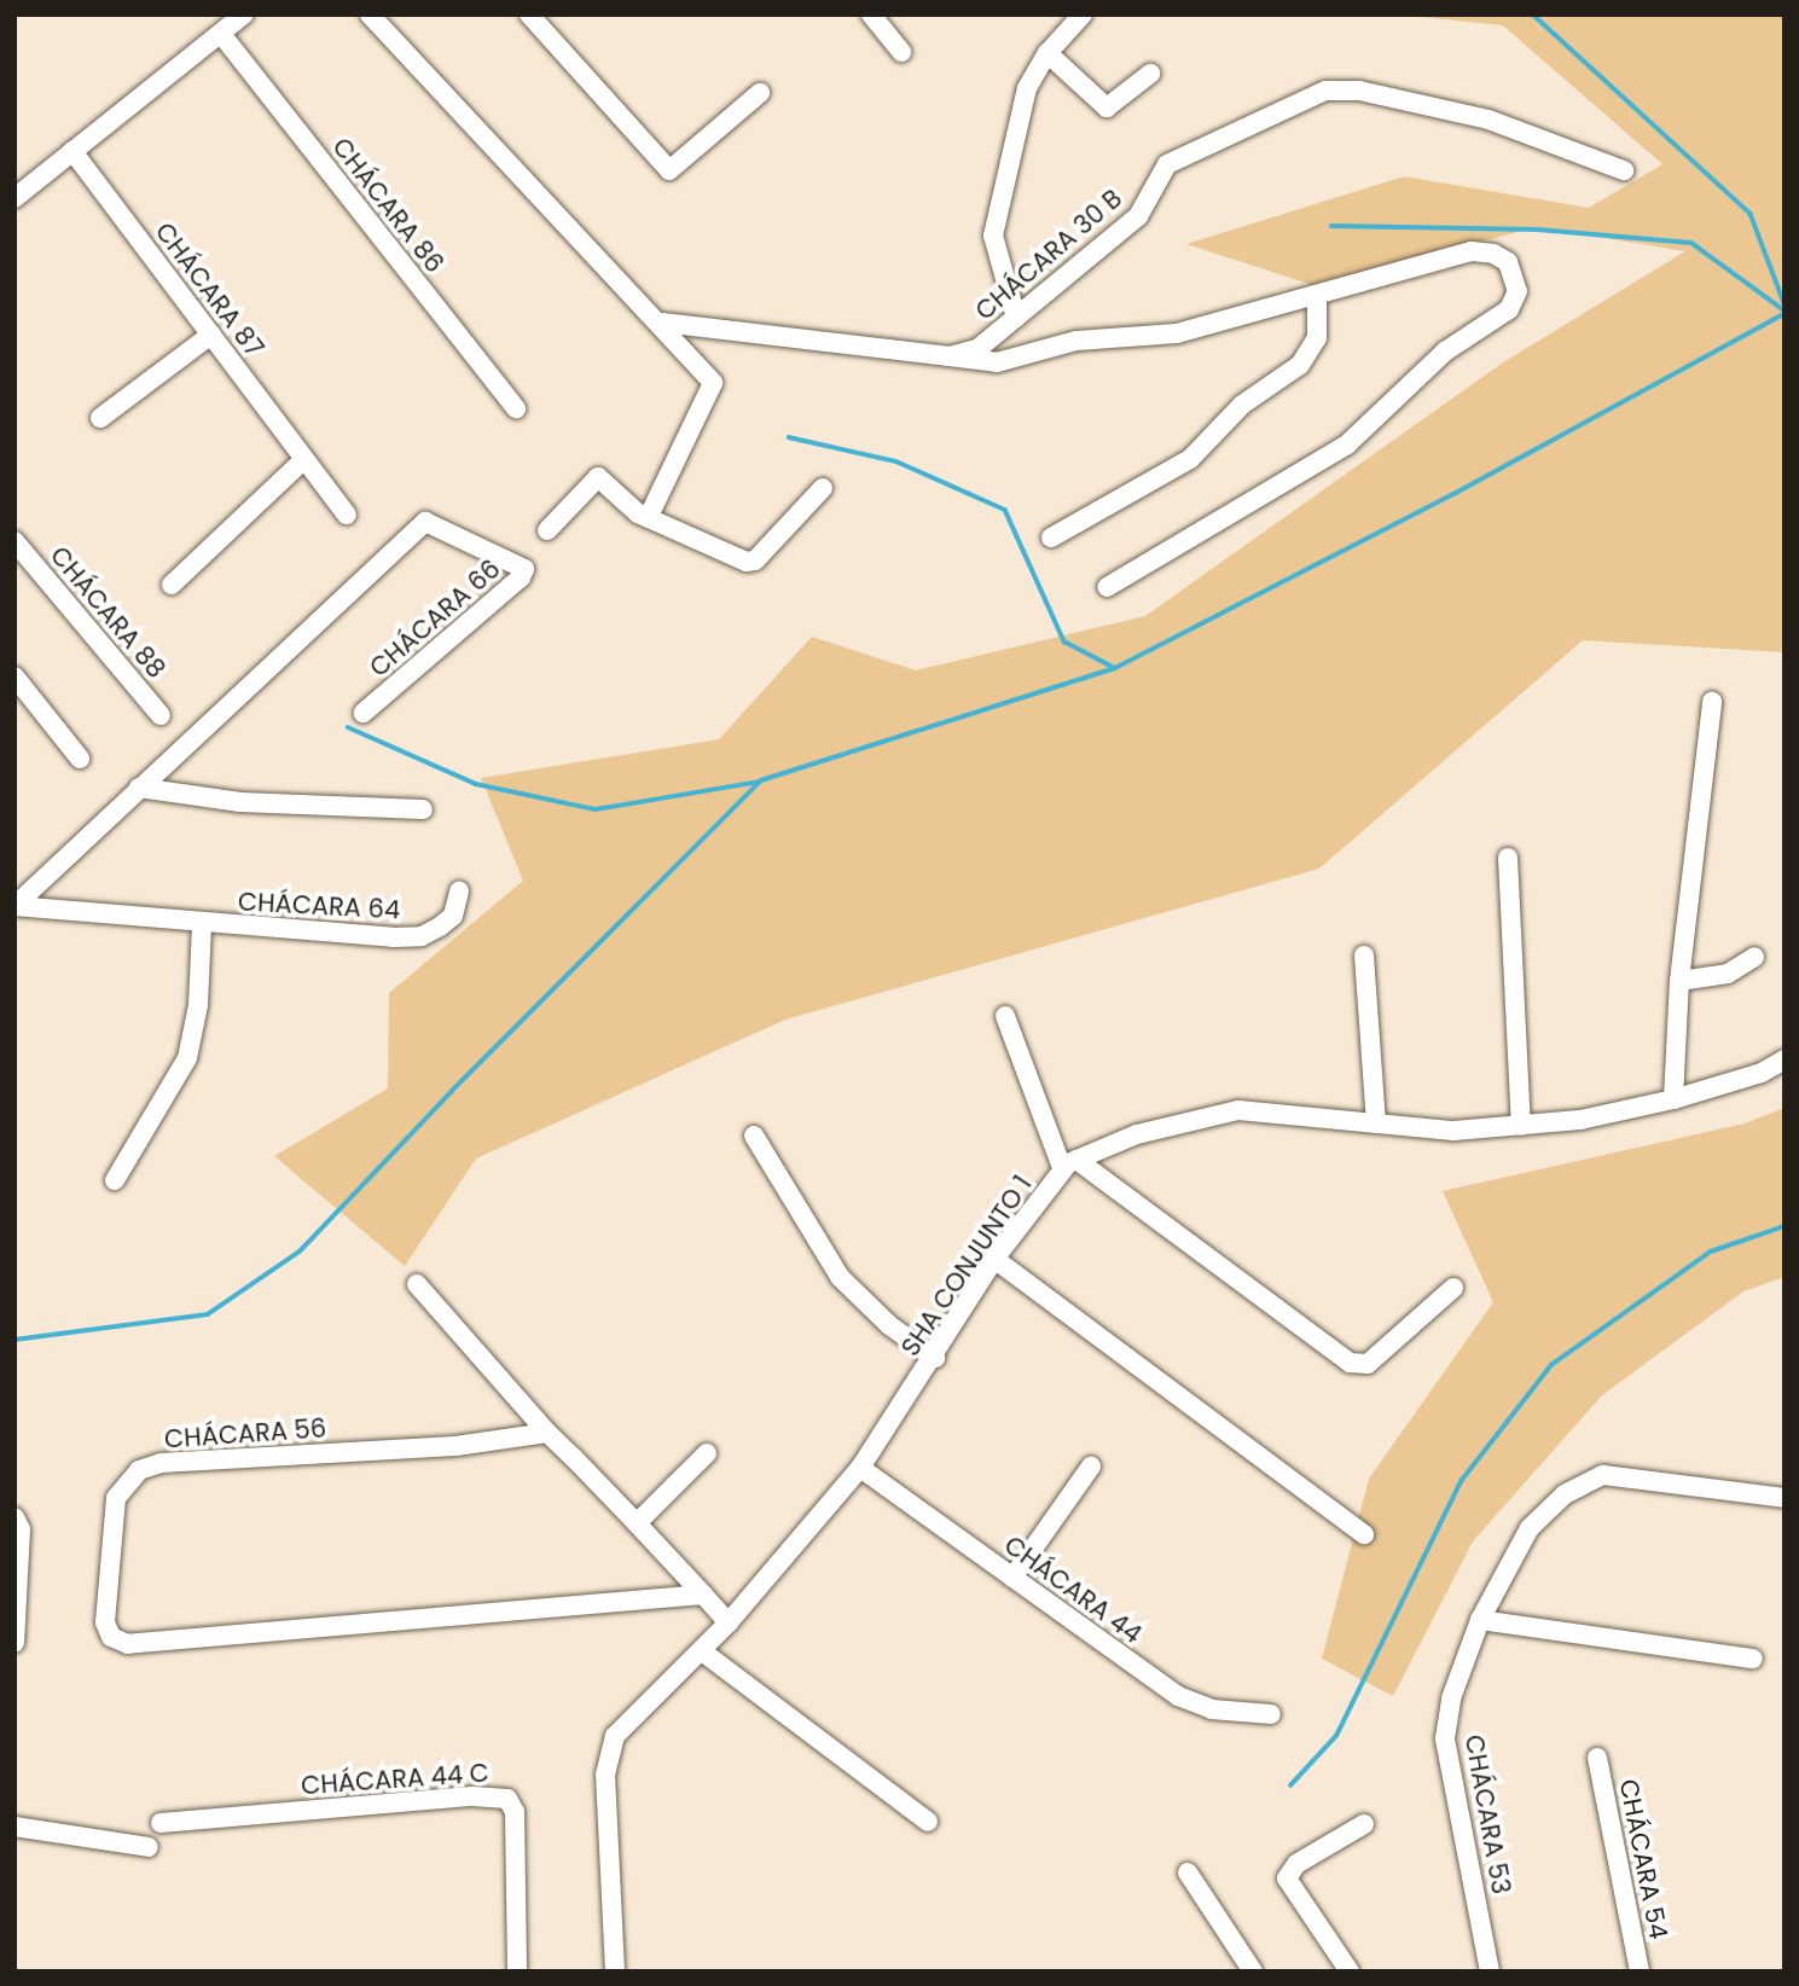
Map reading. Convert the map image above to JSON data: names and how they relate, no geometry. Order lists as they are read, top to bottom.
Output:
{
  "streets": {
    "street": [
      "CHÁCARA 86",
      "CHÁCARA 30 B",
      "CHÁCARA 87",
      "CHÁCARA 88",
      "CHÁCARA 66",
      "CHÁCARA 64",
      "SHA CONJUNTO 1",
      "CHÁCARA 56",
      "CHÁCARA 44",
      "CHÁCARA 44 C",
      "CHÁCARA 53",
      "CHÁCARA 54"
    ]
  },
  "crossings": [
    ["SHA CONJUNTO 1", "CHÁCARA 44"]
  ]
}
